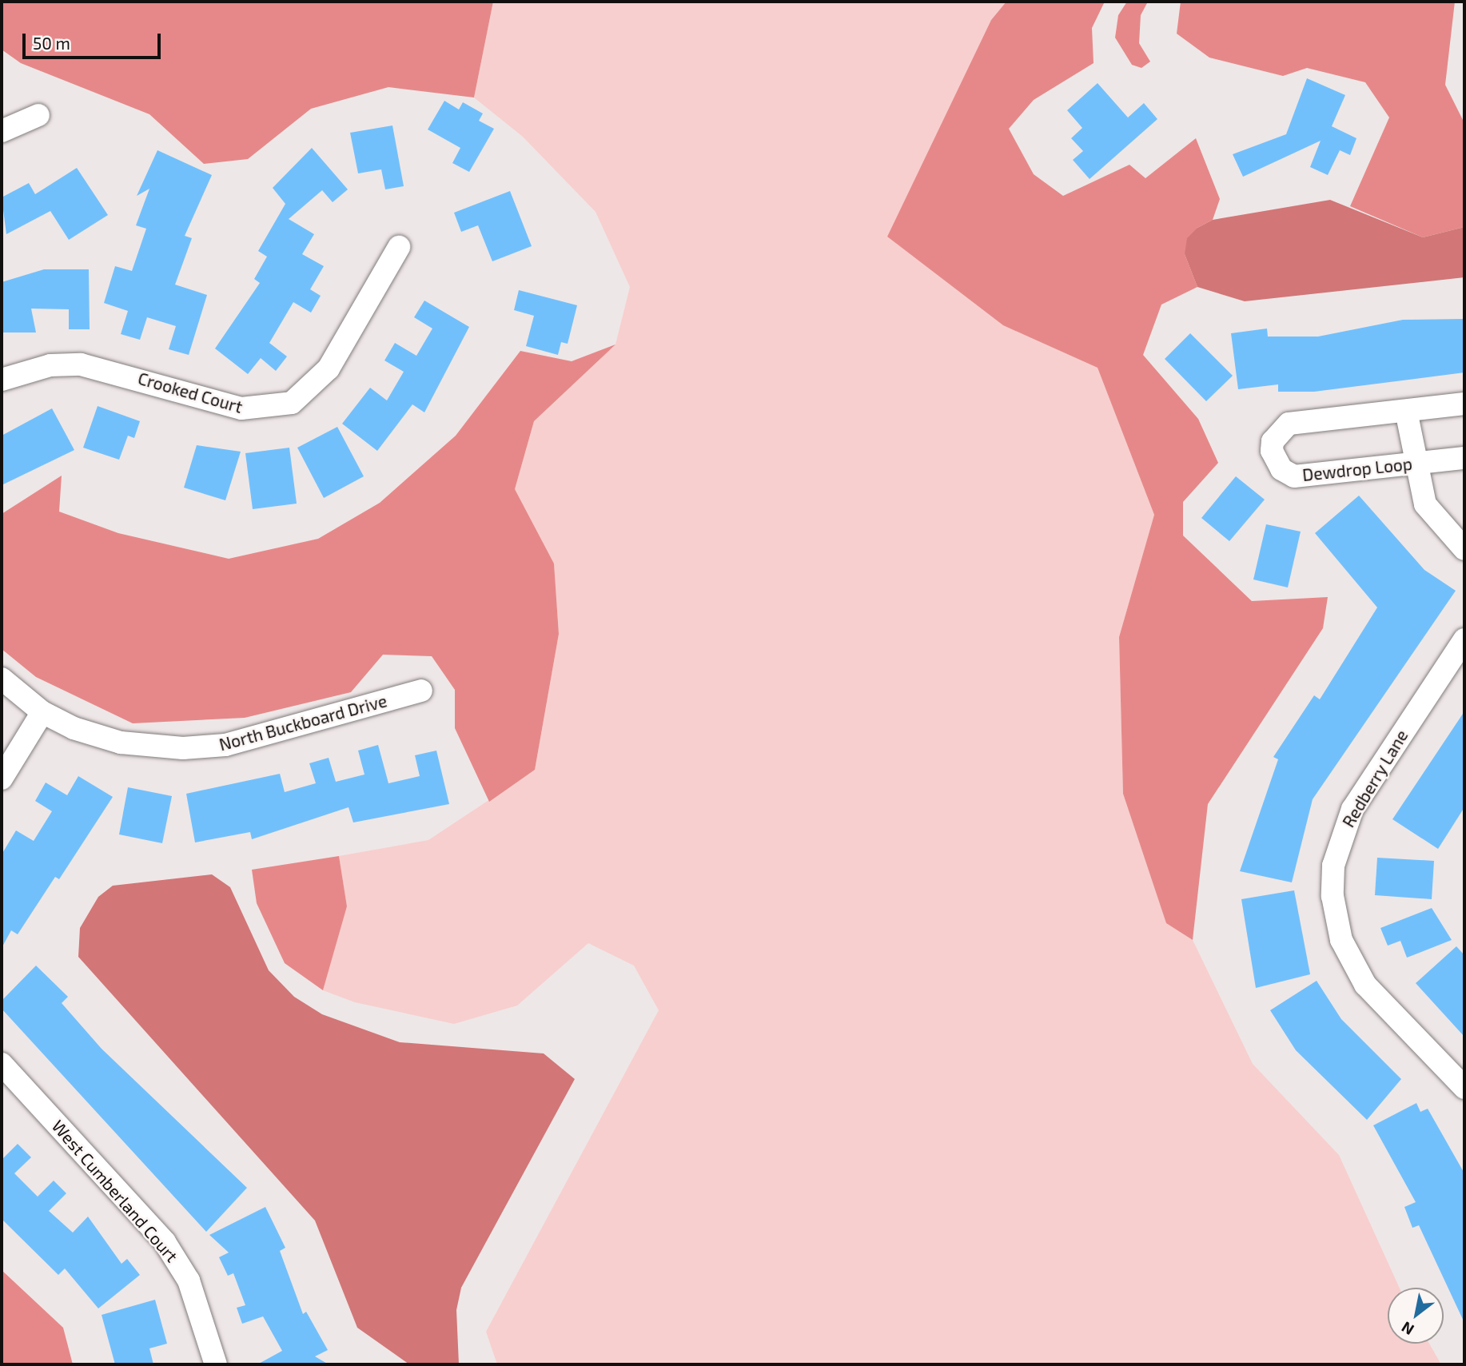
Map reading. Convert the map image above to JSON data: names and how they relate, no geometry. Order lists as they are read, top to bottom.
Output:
{
  "streets": {
    "street": [
      "Crooked Court",
      "Dewdrop Loop",
      "North Buckboard Drive",
      "Redberry Lane",
      "West Cumberland Court"
    ]
  },
  "scale_bar": "50 m",
  "north": "bottom left"
}
